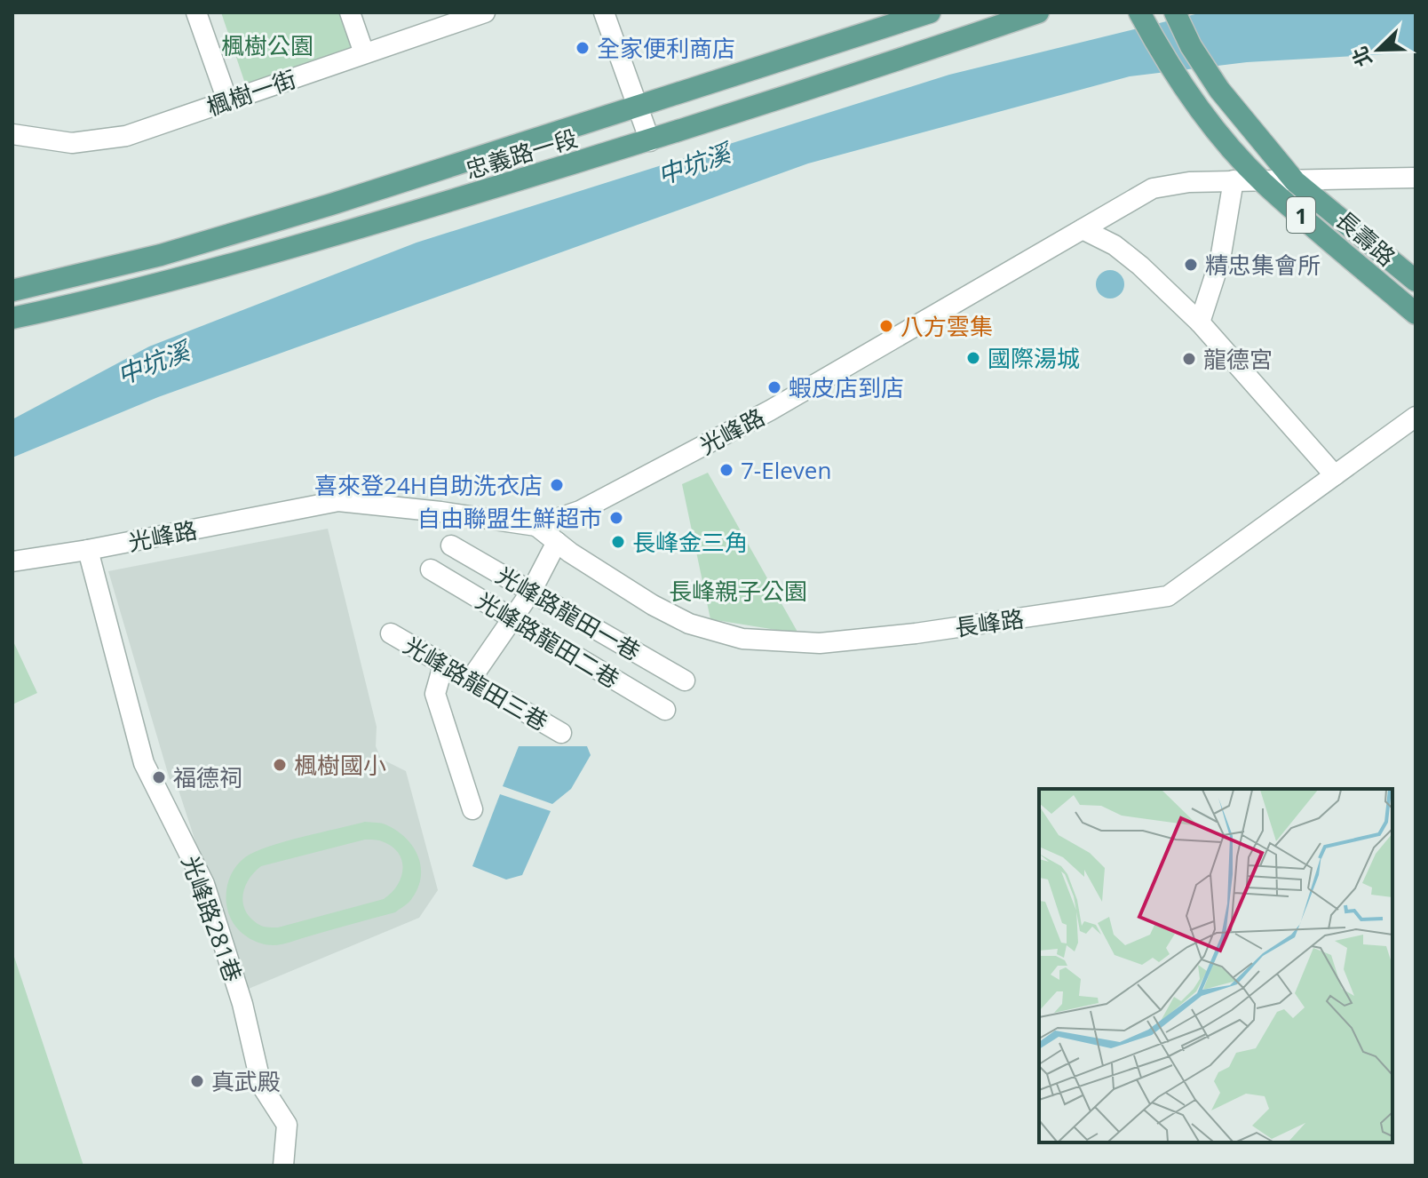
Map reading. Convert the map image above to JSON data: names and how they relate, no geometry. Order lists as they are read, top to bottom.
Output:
{
  "streets": {
    "main road": ["忠義路一段", "1", "長壽路"],
    "street": [
      "楓樹一街",
      "光峰路",
      "光峰路龍田一巷",
      "長峰路",
      "光峰路龍田二巷",
      "光峰路龍田三巷",
      "光峰路281巷"
    ]
  },
  "crossings": [
    ["長壽路", "光峰路"],
    ["光峰路", "長峰路"],
    ["光峰路", "光峰路281巷"]
  ],
  "water": ["中坑溪"],
  "parks": ["楓樹公園", "長峰親子公園"],
  "places": [
    "全家便利商店",
    "精忠集會所",
    "八方雲集",
    "國際湯城",
    "龍德宮",
    "蝦皮店到店",
    "7-Eleven",
    "喜來登24H自助洗衣店",
    "自由聯盟生鮮超市",
    "長峰金三角",
    "楓樹國小",
    "福德祠",
    "真武殿"
  ],
  "north": "bottom left"
}
